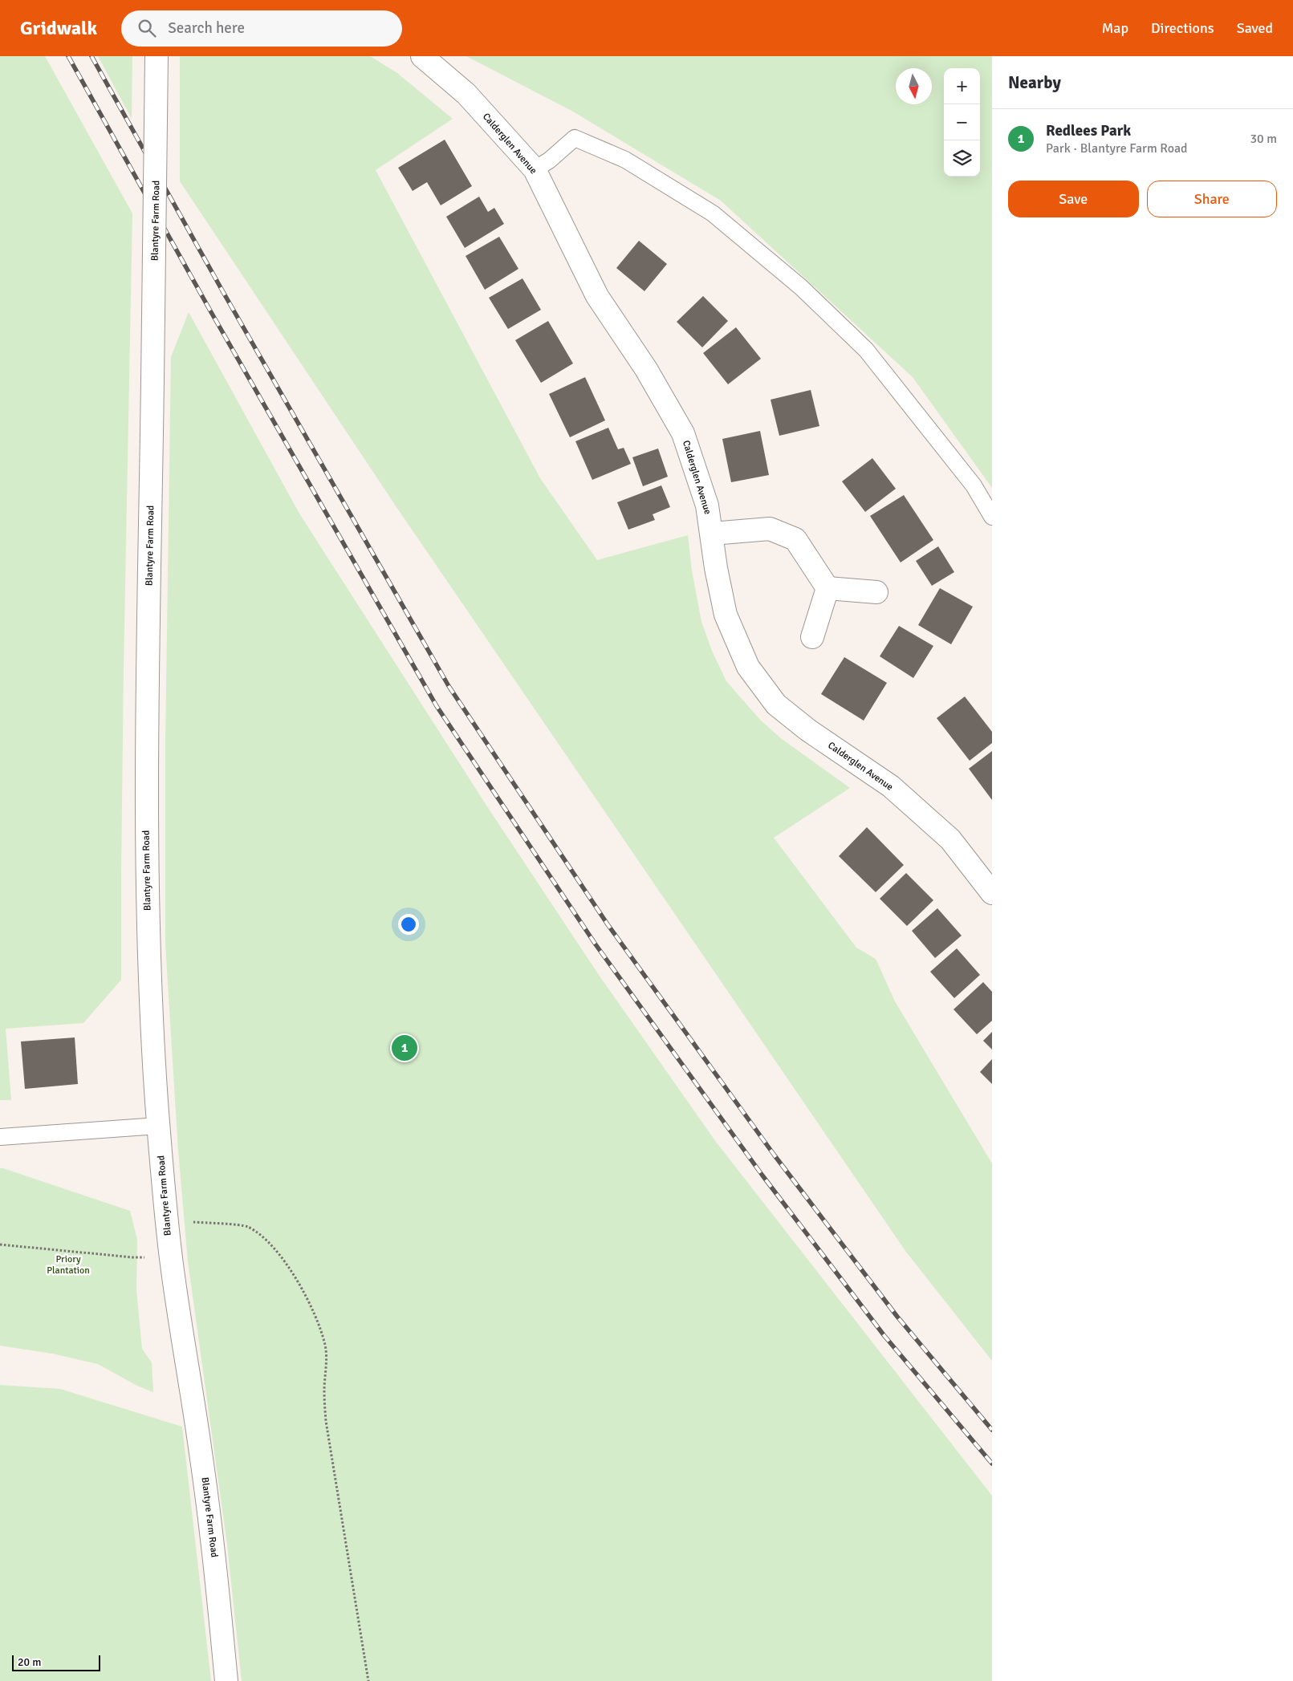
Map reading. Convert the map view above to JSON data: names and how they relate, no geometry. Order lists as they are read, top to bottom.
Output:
{
  "streets": {
    "main road": ["Calderglen Avenue", "Blantyre Farm Road"]
  },
  "parks": ["Priory Plantation"],
  "scale_bar": "20 m",
  "north": "bottom",
  "page": {
    "header": "Gridwalk",
    "search": "Search here",
    "nav": ["Map", "Directions", "Saved"],
    "heading": "Nearby",
    "map_buttons": ["+", "−"],
    "list": [
      {
        "mark": "1",
        "name": "Redlees Park",
        "note": "Park · Blantyre Farm Road",
        "value": "30 m"
      }
    ],
    "buttons": ["Save", "Share"],
    "pins": "1",
    "scale": "20 m"
  }
}
